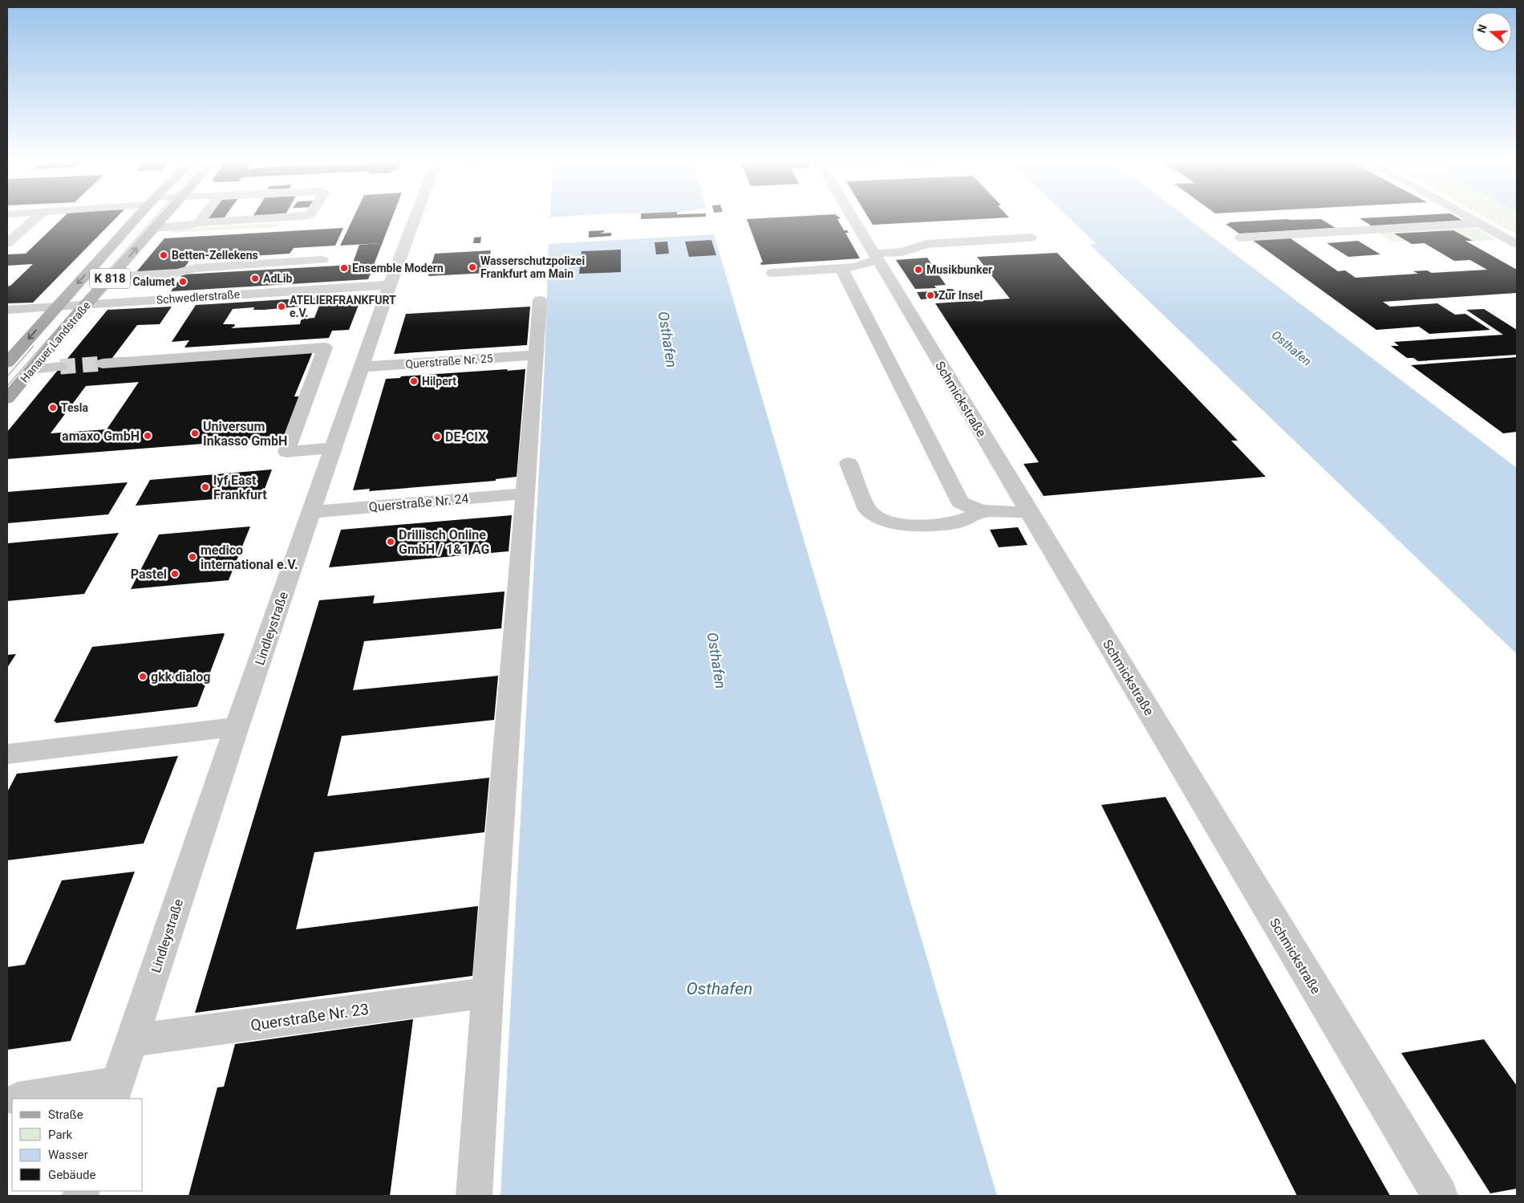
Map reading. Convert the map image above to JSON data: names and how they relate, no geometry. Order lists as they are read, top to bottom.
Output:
{
  "streets": {
    "main road": ["K 818", "Hanauer Landstraße"],
    "street": [
      "Schwedlerstraße",
      "Querstraße Nr. 25",
      "Schmickstraße",
      "Querstraße Nr. 24",
      "Lindleystraße",
      "Querstraße Nr. 23"
    ]
  },
  "crossings": [
    ["Schwedlerstraße", "Hanauer Landstraße"],
    ["Schwedlerstraße", "Lindleystraße"],
    ["Querstraße Nr. 25", "Lindleystraße"],
    ["Querstraße Nr. 24", "Lindleystraße"],
    ["Lindleystraße", "Querstraße Nr. 23"]
  ],
  "water": ["Osthafen"],
  "places": [
    "Betten-Zellekens",
    "Wasserschutzpolizei Frankfurt am Main",
    "Ensemble Modern",
    "Musikbunker",
    "AdLib",
    "Calumet",
    "Zur Insel",
    "ATELIERFRANKFURT e.V.",
    "Hilpert",
    "Tesla",
    "Universum Inkasso GmbH",
    "amaxo GmbH",
    "DE-CIX",
    "lyf East Frankfurt",
    "Drillisch Online GmbH / 1&1 AG",
    "medico international e.V.",
    "Pastel",
    "gkk dialog"
  ],
  "legend": [
    "Straße",
    "Park",
    "Wasser",
    "Gebäude"
  ],
  "north": "left"
}
